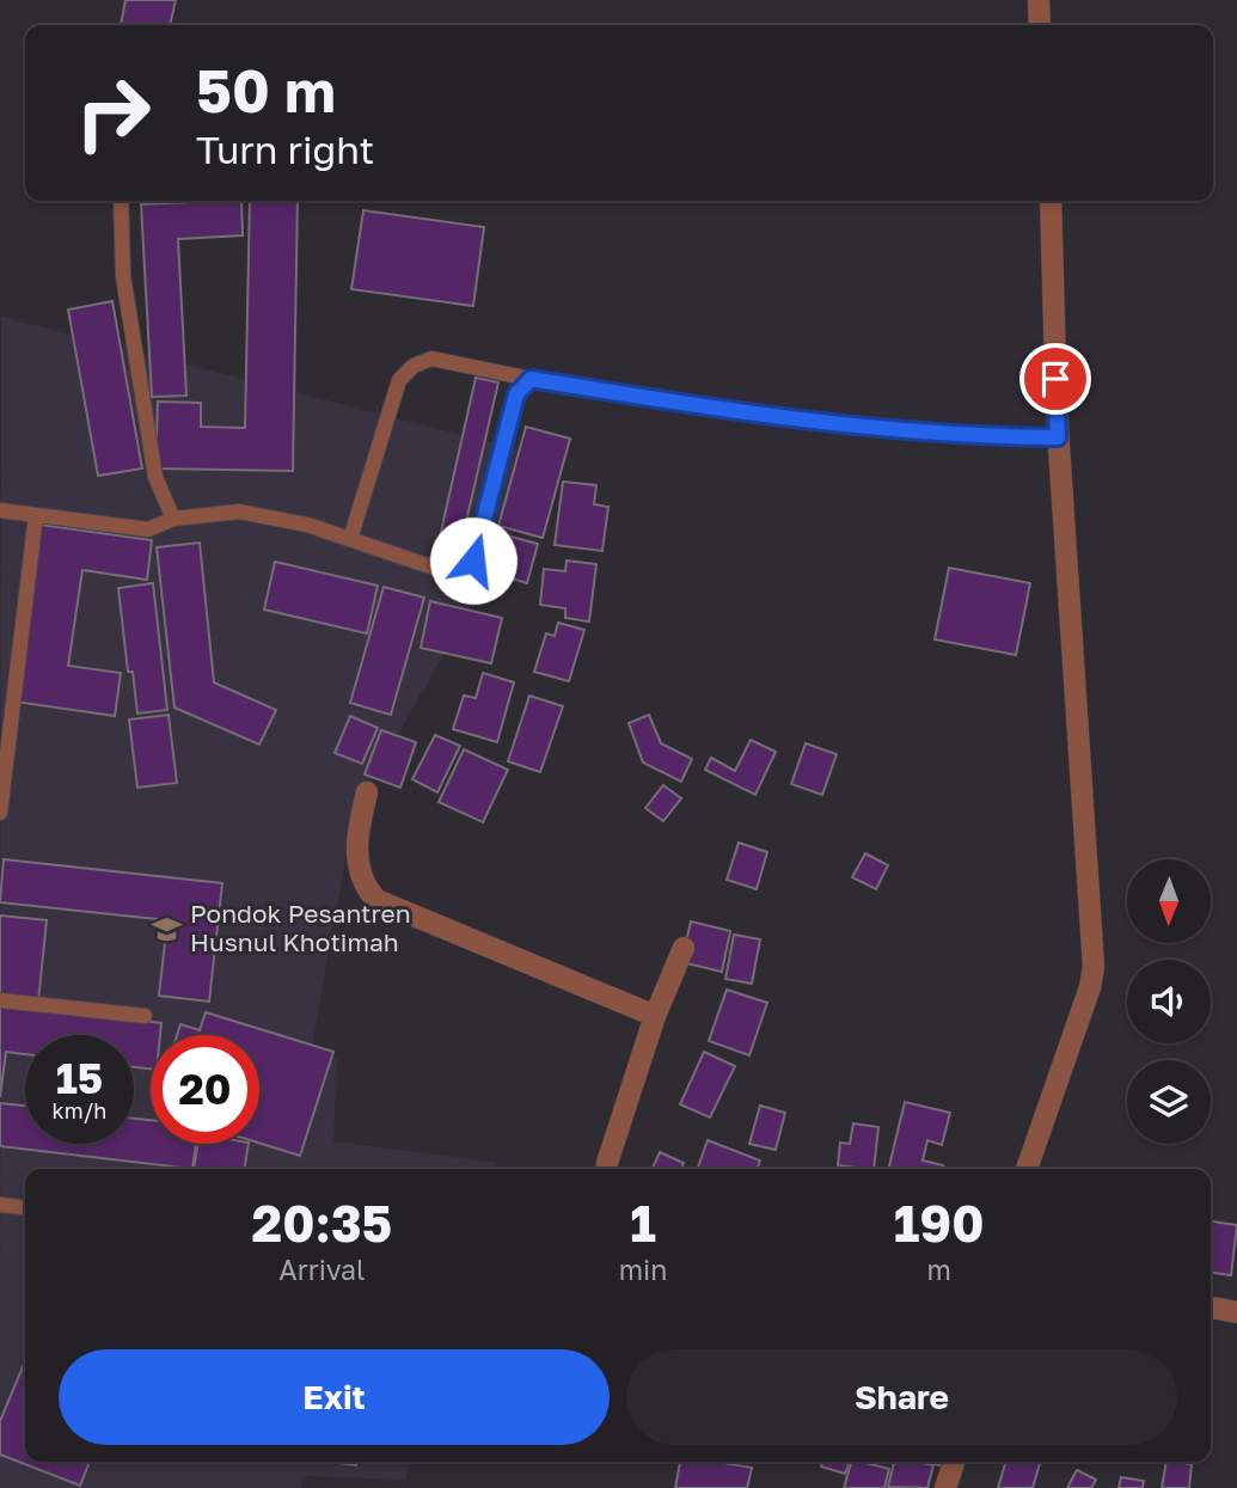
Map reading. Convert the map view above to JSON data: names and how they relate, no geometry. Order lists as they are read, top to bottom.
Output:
{
  "places": {
    "school or university": ["Pondok Pesantren Husnul Khotimah"]
  },
  "north": "bottom",
  "page": {
    "turn": ["50 m", "Turn right"],
    "speed": "15 km/h",
    "limit": "20",
    "eta": [
      "20:35",
      "Arrival",
      "1",
      "min",
      "190",
      "m"
    ],
    "buttons": ["Exit", "Share"]
  }
}
